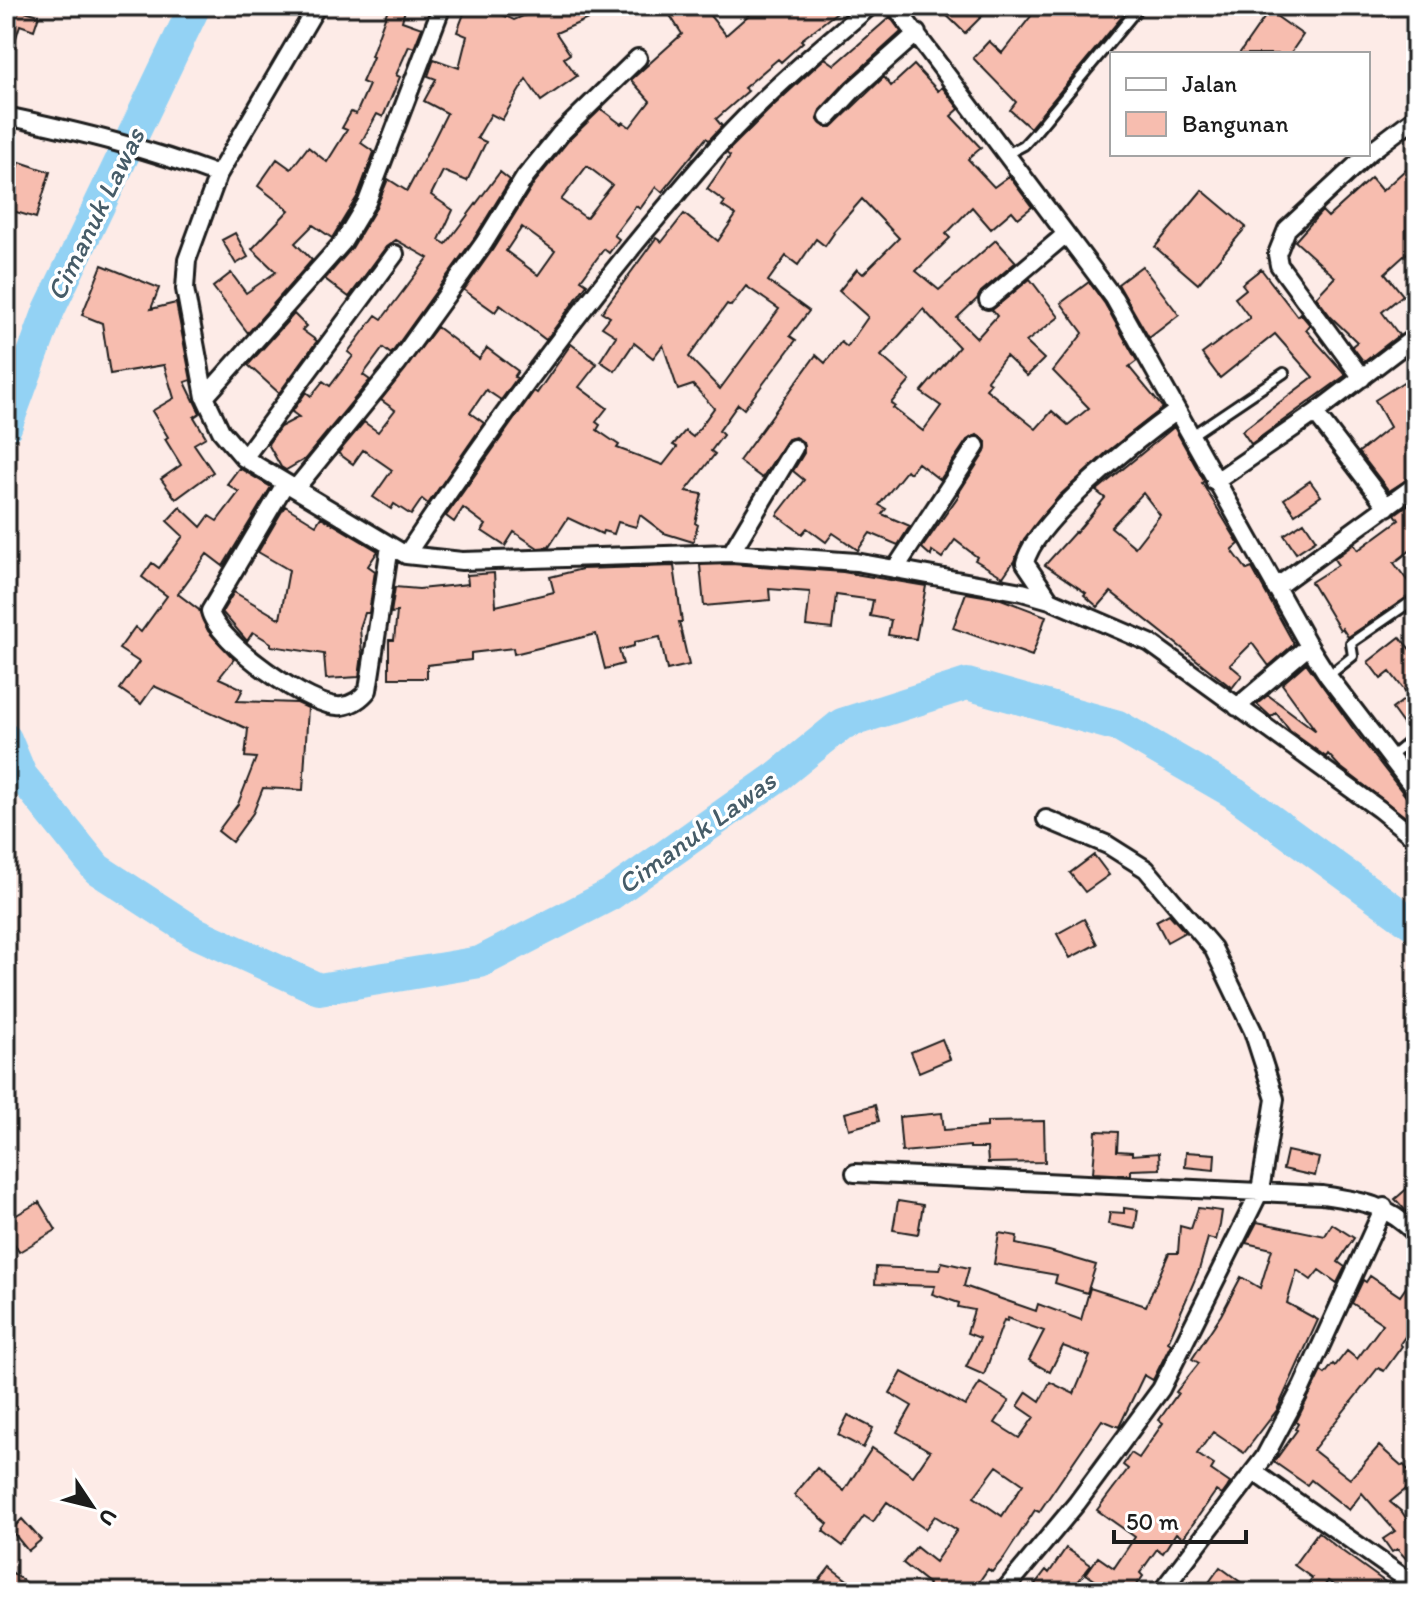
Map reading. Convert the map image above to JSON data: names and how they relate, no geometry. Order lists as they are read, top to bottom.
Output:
{
  "water": ["Cimanuk Lawas"],
  "legend": ["Jalan", "Bangunan"],
  "scale_bar": "50 m",
  "north": "bottom right"
}
